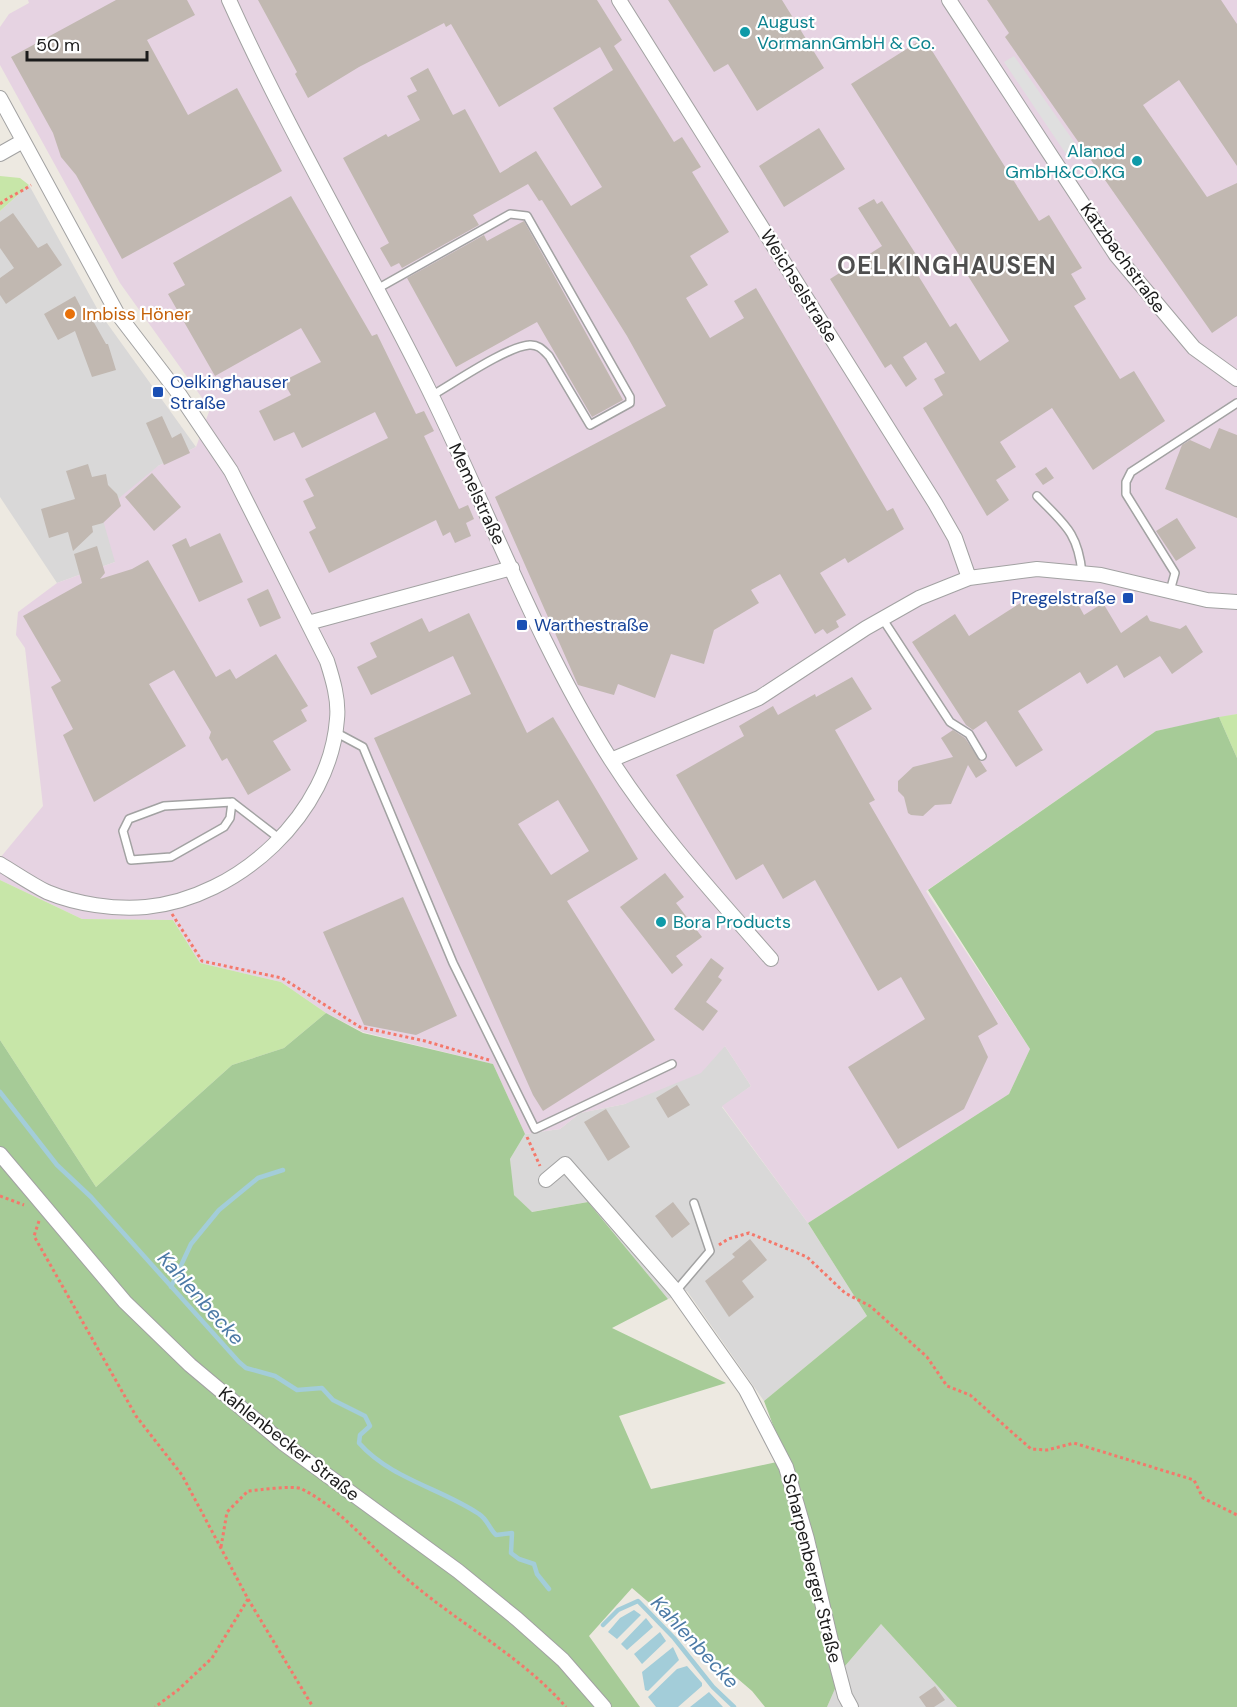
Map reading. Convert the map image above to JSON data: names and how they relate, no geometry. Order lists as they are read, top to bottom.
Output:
{
  "streets": {
    "street": [
      "Katzbachstraße",
      "Weichselstraße",
      "Memelstraße",
      "Kahlenbecker Straße",
      "Scharpenberger Straße"
    ]
  },
  "districts": ["OELKINGHAUSEN"],
  "water": ["Kahlenbecke"],
  "places": {
    "other": [
      "August VormannGmbH & Co.",
      "Alanod GmbH&CO.KG",
      "Imbiss Höner",
      "Bora Products"
    ],
    "transit": ["Oelkinghauser Straße", "Pregelstraße", "Warthestraße"]
  },
  "scale_bar": "50 m"
}
